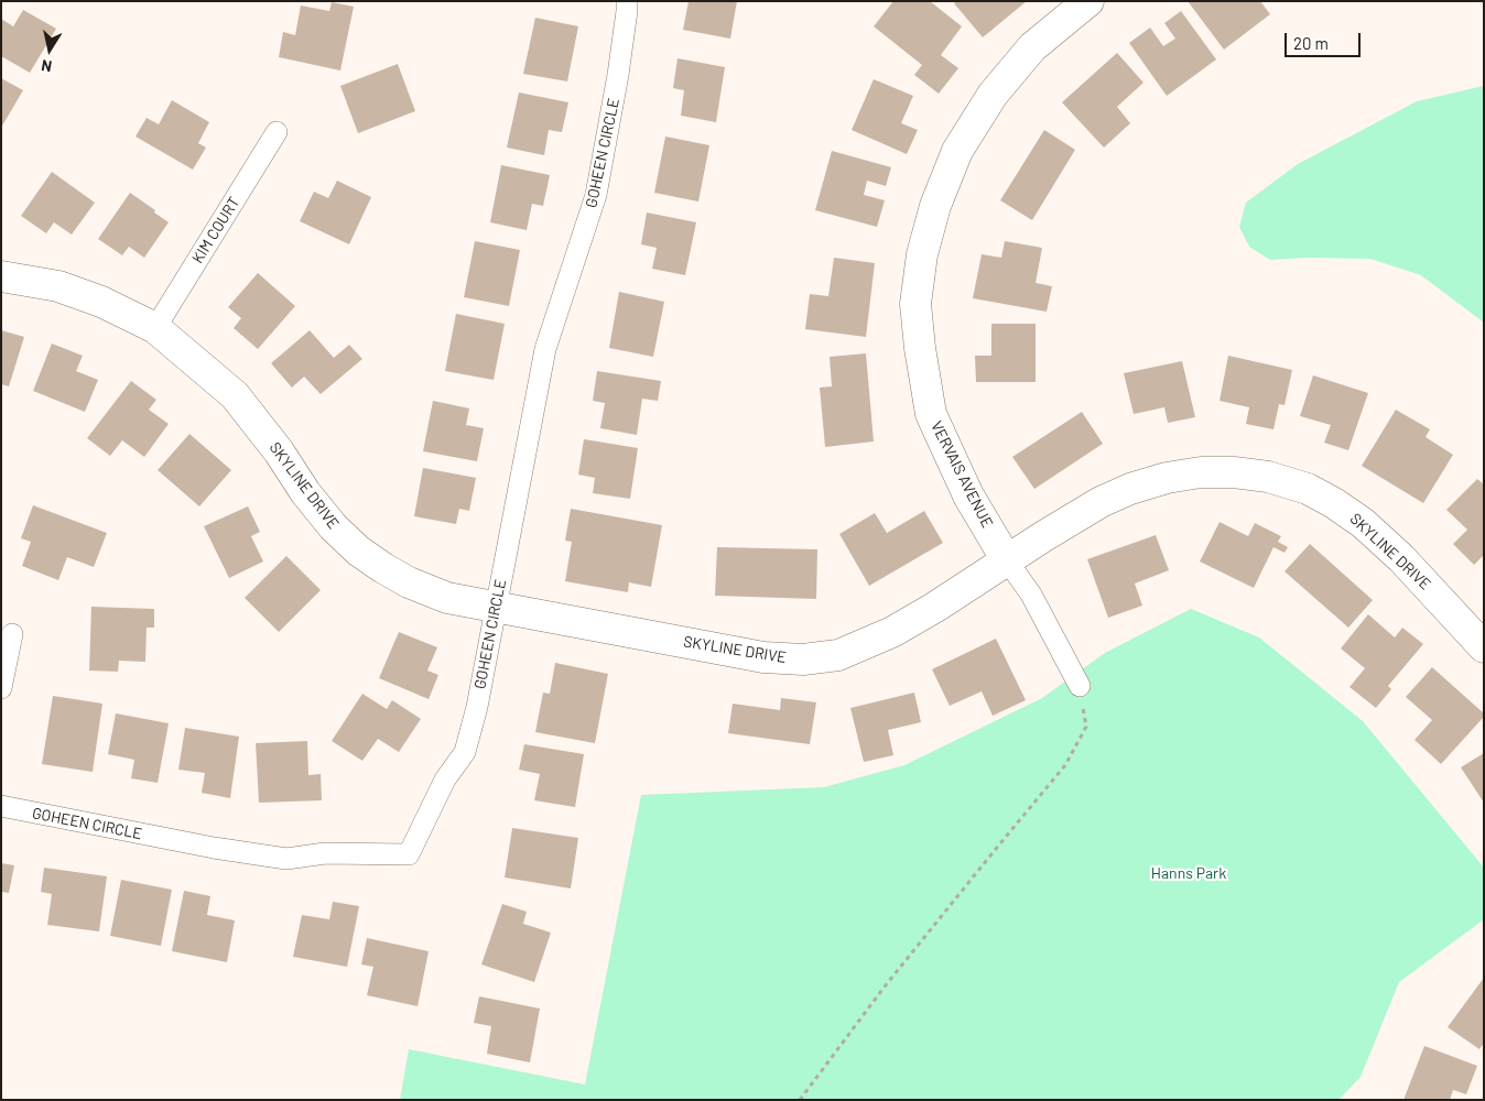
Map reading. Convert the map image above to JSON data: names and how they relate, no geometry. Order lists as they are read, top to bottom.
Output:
{
  "streets": {
    "street": [
      "GOHEEN CIRCLE",
      "KIM COURT",
      "VERVAIS AVENUE",
      "SKYLINE DRIVE"
    ]
  },
  "crossings": [
    ["GOHEEN CIRCLE", "SKYLINE DRIVE"],
    ["KIM COURT", "SKYLINE DRIVE"],
    ["VERVAIS AVENUE", "SKYLINE DRIVE"]
  ],
  "parks": ["Hanns Park"],
  "scale_bar": "20 m",
  "north": "bottom"
}
